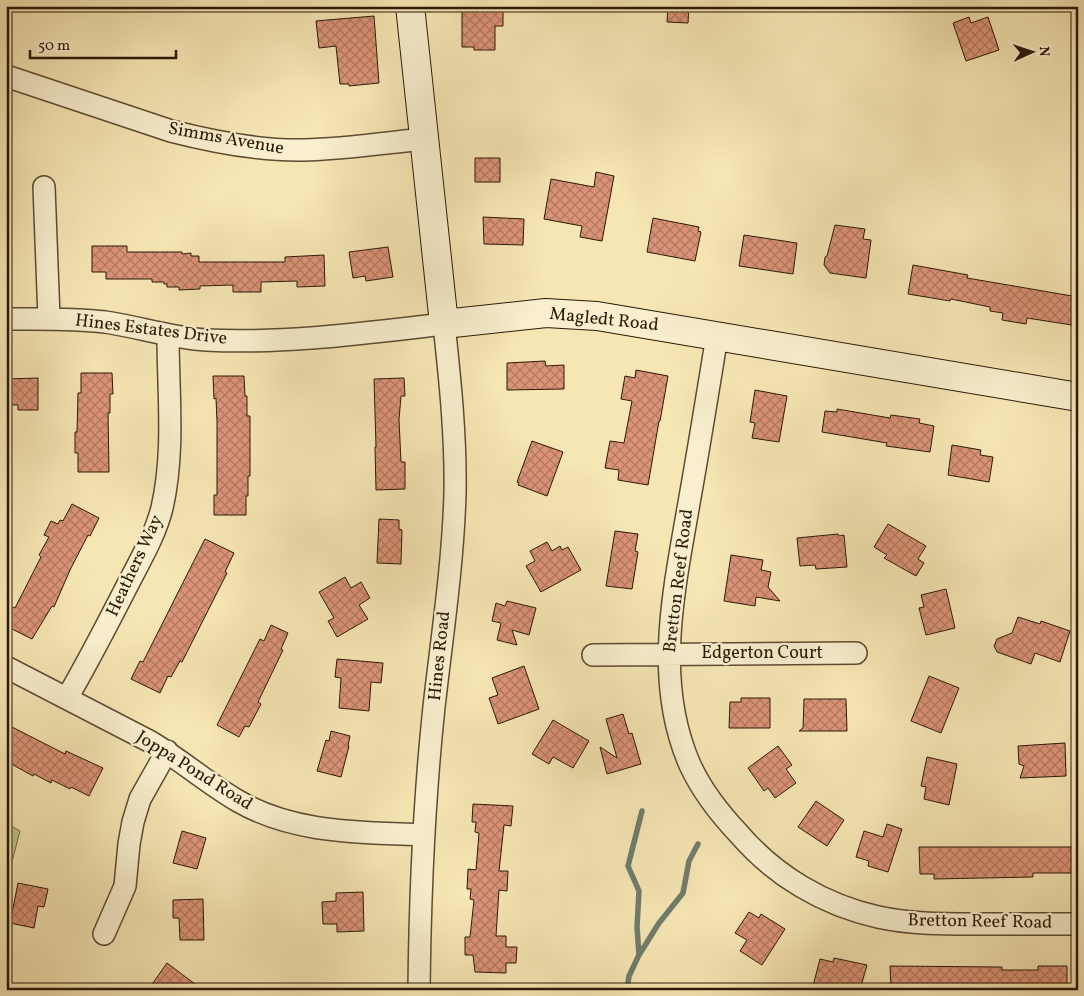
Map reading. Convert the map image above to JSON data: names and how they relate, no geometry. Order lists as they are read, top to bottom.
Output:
{
  "streets": {
    "street": [
      "Simms Avenue",
      "Magledt Road",
      "Hines Estates Drive",
      "Heathers Way",
      "Bretton Reef Road",
      "Edgerton Court",
      "Hines Road",
      "Joppa Pond Road"
    ]
  },
  "crossings": [
    ["Magledt Road", "Hines Estates Drive"],
    ["Magledt Road", "Bretton Reef Road"],
    ["Magledt Road", "Hines Road"],
    ["Hines Estates Drive", "Heathers Way"],
    ["Hines Estates Drive", "Hines Road"],
    ["Heathers Way", "Joppa Pond Road"],
    ["Bretton Reef Road", "Edgerton Court"],
    ["Hines Road", "Joppa Pond Road"]
  ],
  "scale_bar": "50 m",
  "north": "right"
}
